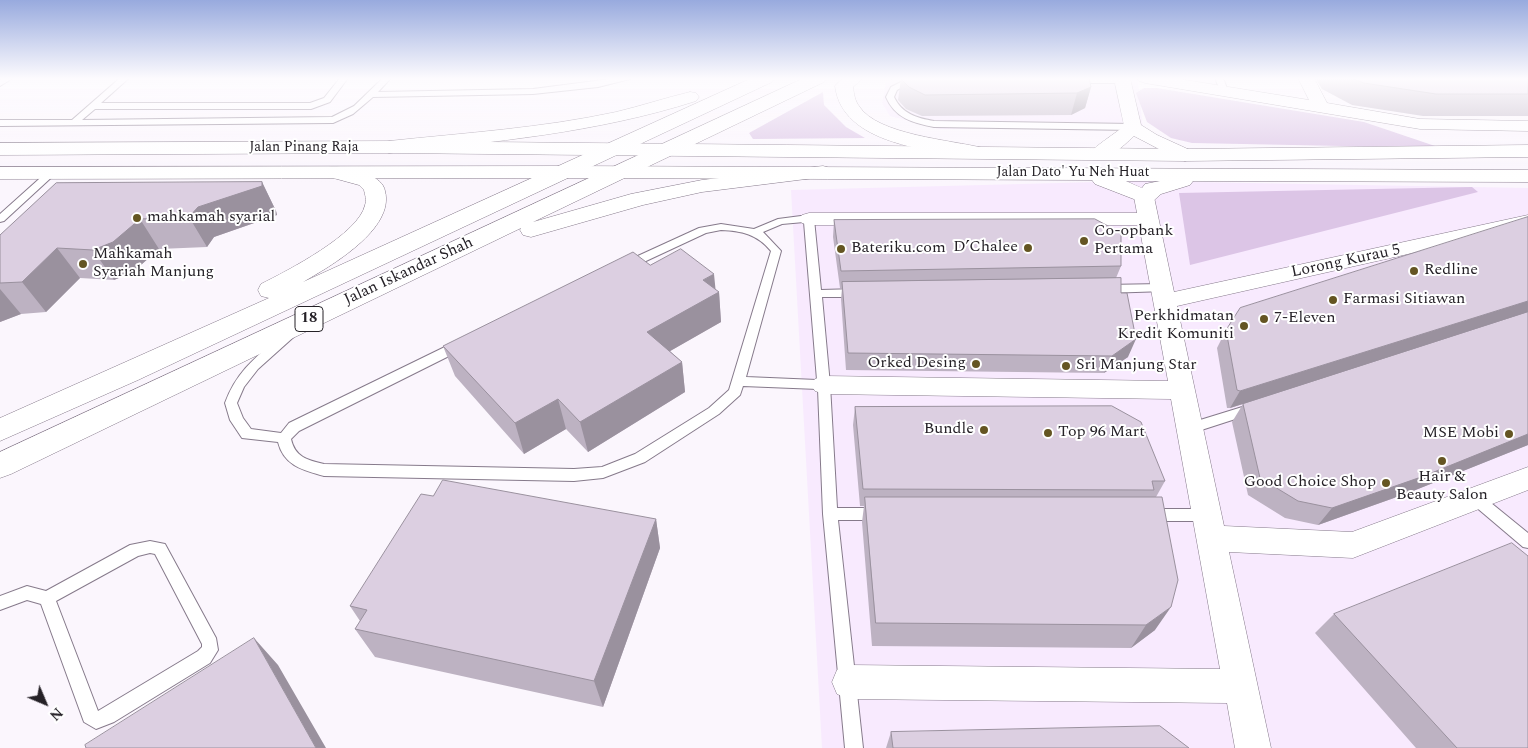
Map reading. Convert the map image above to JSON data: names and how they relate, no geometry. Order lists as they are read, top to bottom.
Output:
{
  "streets": {
    "main road": [
      "Jalan Pinang Raja",
      "Jalan Dato' Yu Neh Huat",
      "Jalan Iskandar Shah",
      "18"
    ],
    "street": ["Lorong Kurau 5"]
  },
  "crossings": [
    ["Jalan Pinang Raja", "Jalan Dato' Yu Neh Huat"],
    ["Jalan Pinang Raja", "Jalan Iskandar Shah"],
    ["Jalan Dato' Yu Neh Huat", "Jalan Iskandar Shah"]
  ],
  "places": [
    "mahkamah syarial",
    "Co-opbank Pertama",
    "D’Chalee",
    "Bateriku.com",
    "Mahkamah Syariah Manjung",
    "Redline",
    "Farmasi Sitiawan",
    "7-Eleven",
    "Perkhidmatan Kredit Komuniti",
    "Orked Desing",
    "Sri Manjung Star",
    "Bundle",
    "Top 96 Mart",
    "MSE Mobi",
    "Hair & Beauty Salon",
    "Good Choice Shop"
  ],
  "north": "bottom right"
}
